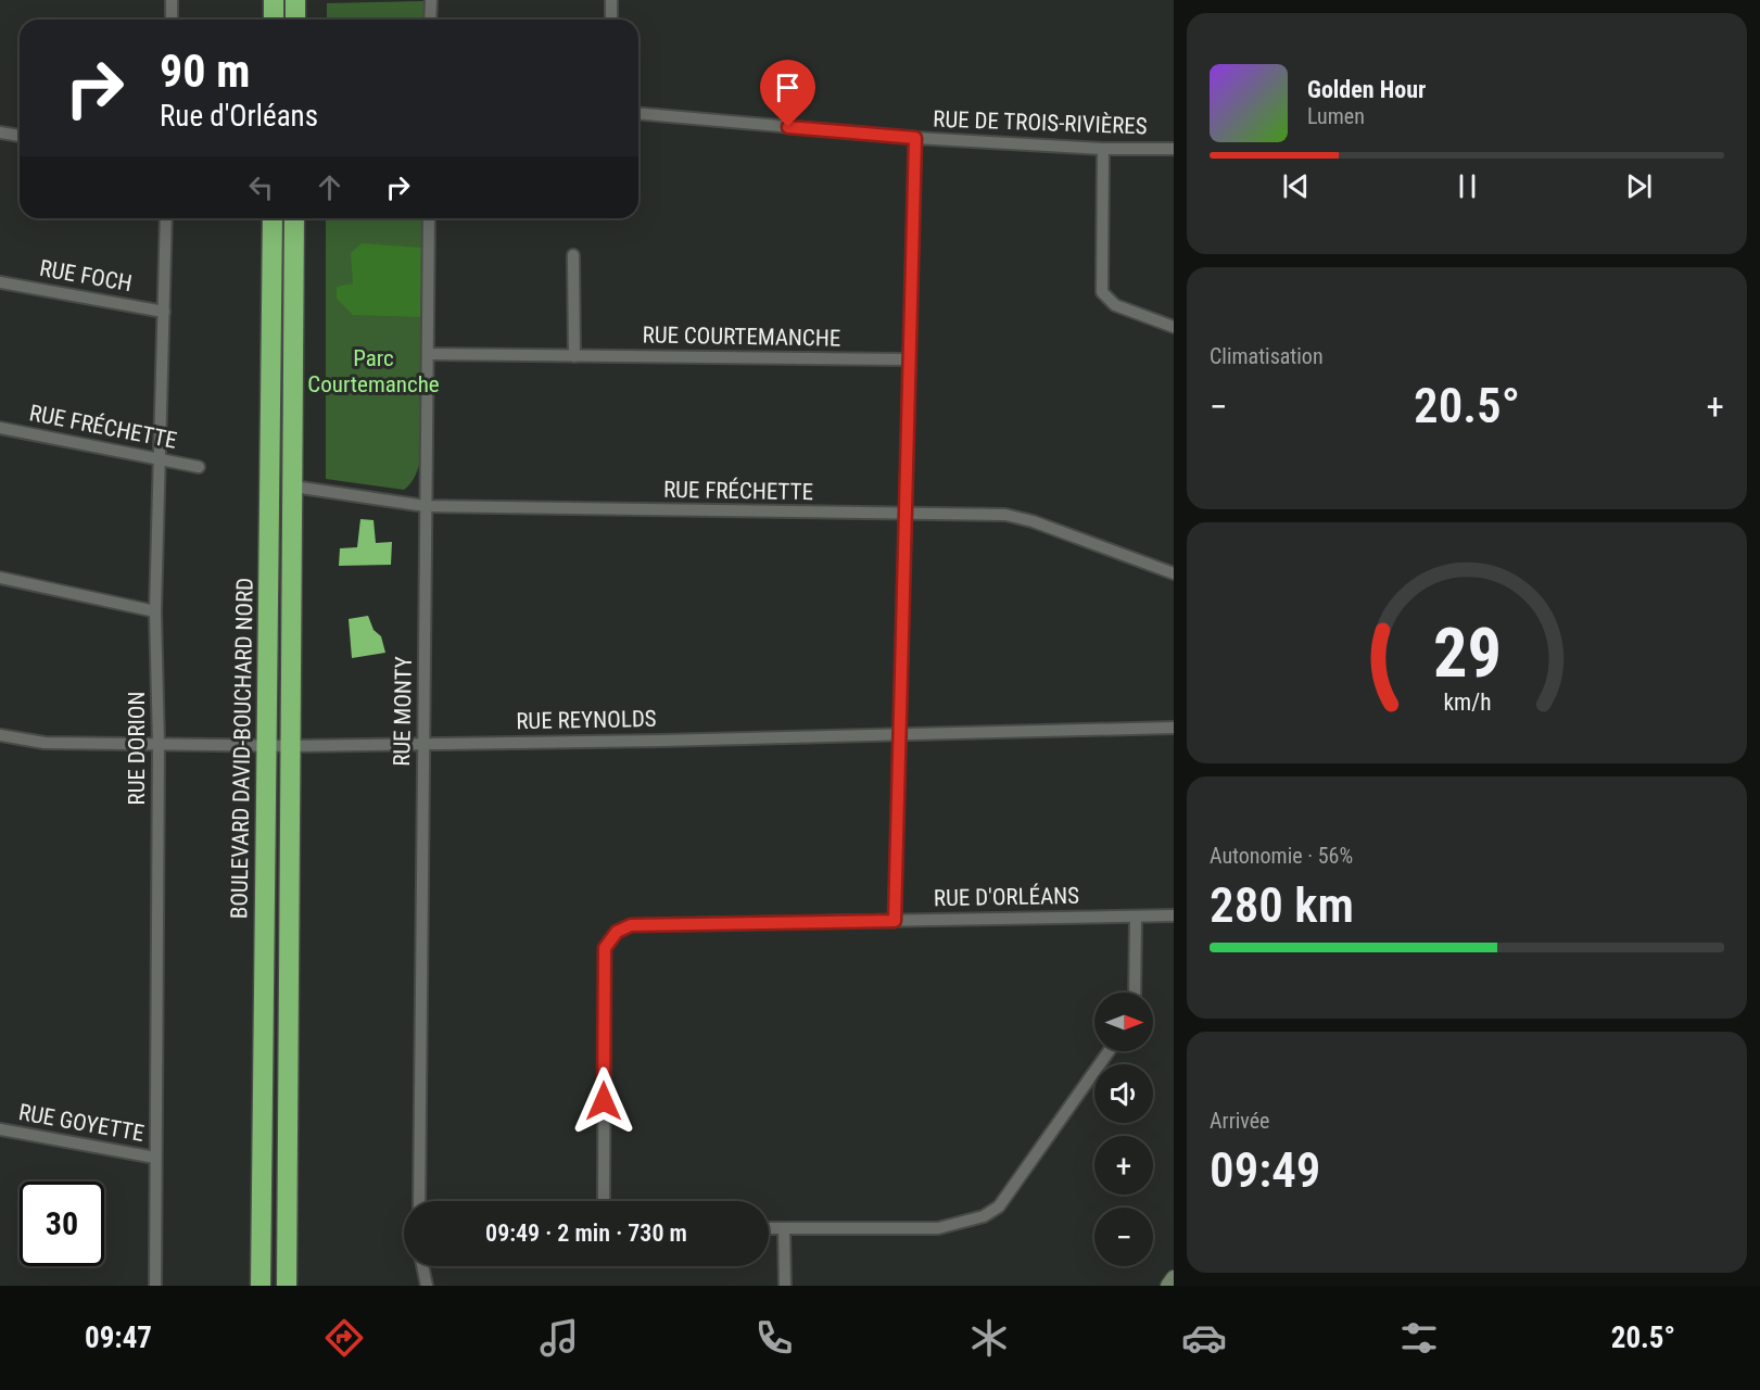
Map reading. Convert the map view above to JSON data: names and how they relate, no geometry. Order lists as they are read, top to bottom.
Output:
{
  "streets": {
    "highway": ["BOULEVARD DAVID-BOUCHARD NORD"],
    "street": [
      "RUE DE TROIS-RIVIÈRES",
      "RUE FOCH",
      "RUE COURTEMANCHE",
      "RUE FRÉCHETTE",
      "RUE MONTY",
      "RUE REYNOLDS",
      "RUE DORION",
      "RUE D'ORLÉANS",
      "RUE GOYETTE"
    ]
  },
  "crossings": [
    ["RUE FOCH", "RUE DORION"],
    ["RUE COURTEMANCHE", "RUE MONTY"],
    ["RUE FRÉCHETTE", "RUE MONTY"],
    ["RUE FRÉCHETTE", "RUE DORION"],
    ["RUE FRÉCHETTE", "BOULEVARD DAVID-BOUCHARD NORD"],
    ["RUE MONTY", "RUE REYNOLDS"],
    ["RUE REYNOLDS", "RUE DORION"],
    ["RUE REYNOLDS", "BOULEVARD DAVID-BOUCHARD NORD"],
    ["RUE DORION", "RUE GOYETTE"]
  ],
  "parks": ["Parc Courtemanche"],
  "north": "right",
  "page": {
    "turn": ["90 m", "Rue d'Orléans"],
    "song": ["Golden Hour", "Lumen"],
    "tile": [
      "Climatisation",
      ["Autonomie · 56%", "280 km"],
      ["Arrivée", "09:49"]
    ],
    "heat": ["−", "20.5°", "+"],
    "map_buttons": ["+", "−"],
    "limit": "30",
    "trip": "09:49 · 2 min · 730 m",
    "tabs": ["09:47", "20.5°"],
    "gauge": ["29", "km/h"]
  }
}
